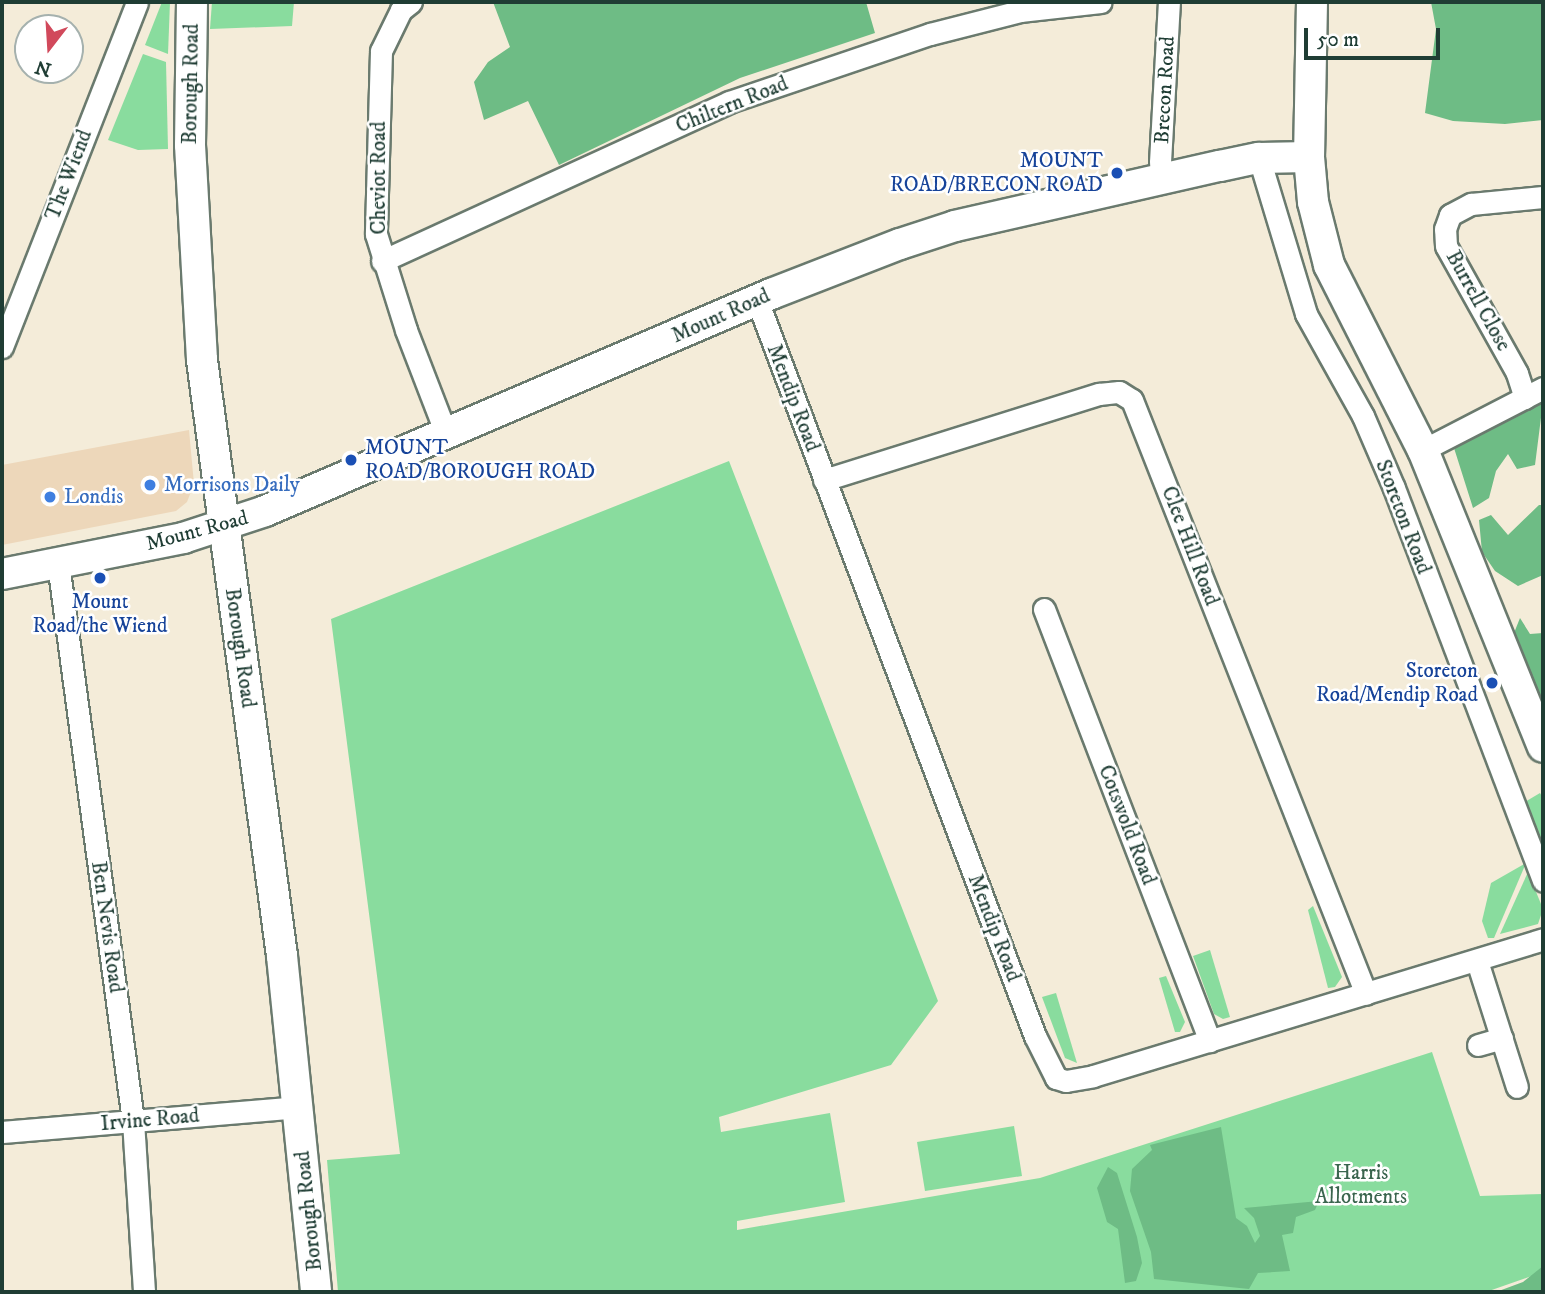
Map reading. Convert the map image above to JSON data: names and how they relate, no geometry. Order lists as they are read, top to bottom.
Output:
{
  "streets": {
    "street": [
      "Borough Road",
      "Brecon Road",
      "Chiltern Road",
      "The Wiend",
      "Cheviot Road",
      "Burrell Close",
      "Mount Road",
      "Mendip Road",
      "Storeton Road",
      "Clee Hill Road",
      "Cotswold Road",
      "Ben Nevis Road",
      "Irvine Road"
    ]
  },
  "crossings": [
    ["Borough Road", "Mount Road"],
    ["Borough Road", "Irvine Road"],
    ["Brecon Road", "Mount Road"],
    ["Chiltern Road", "Cheviot Road"],
    ["Cheviot Road", "Mount Road"],
    ["Mount Road", "Mendip Road"],
    ["Mount Road", "Storeton Road"],
    ["Mount Road", "Ben Nevis Road"],
    ["Mendip Road", "Clee Hill Road"],
    ["Mendip Road", "Cotswold Road"],
    ["Ben Nevis Road", "Irvine Road"]
  ],
  "parks": ["Harris Allotments"],
  "places": [
    "MOUNT ROAD/BRECON ROAD",
    "MOUNT ROAD/BOROUGH ROAD",
    "Morrisons Daily",
    "Londis",
    "Mount Road/the Wiend",
    "Storeton Road/Mendip Road"
  ],
  "scale_bar": "50 m",
  "north": "bottom"
}
